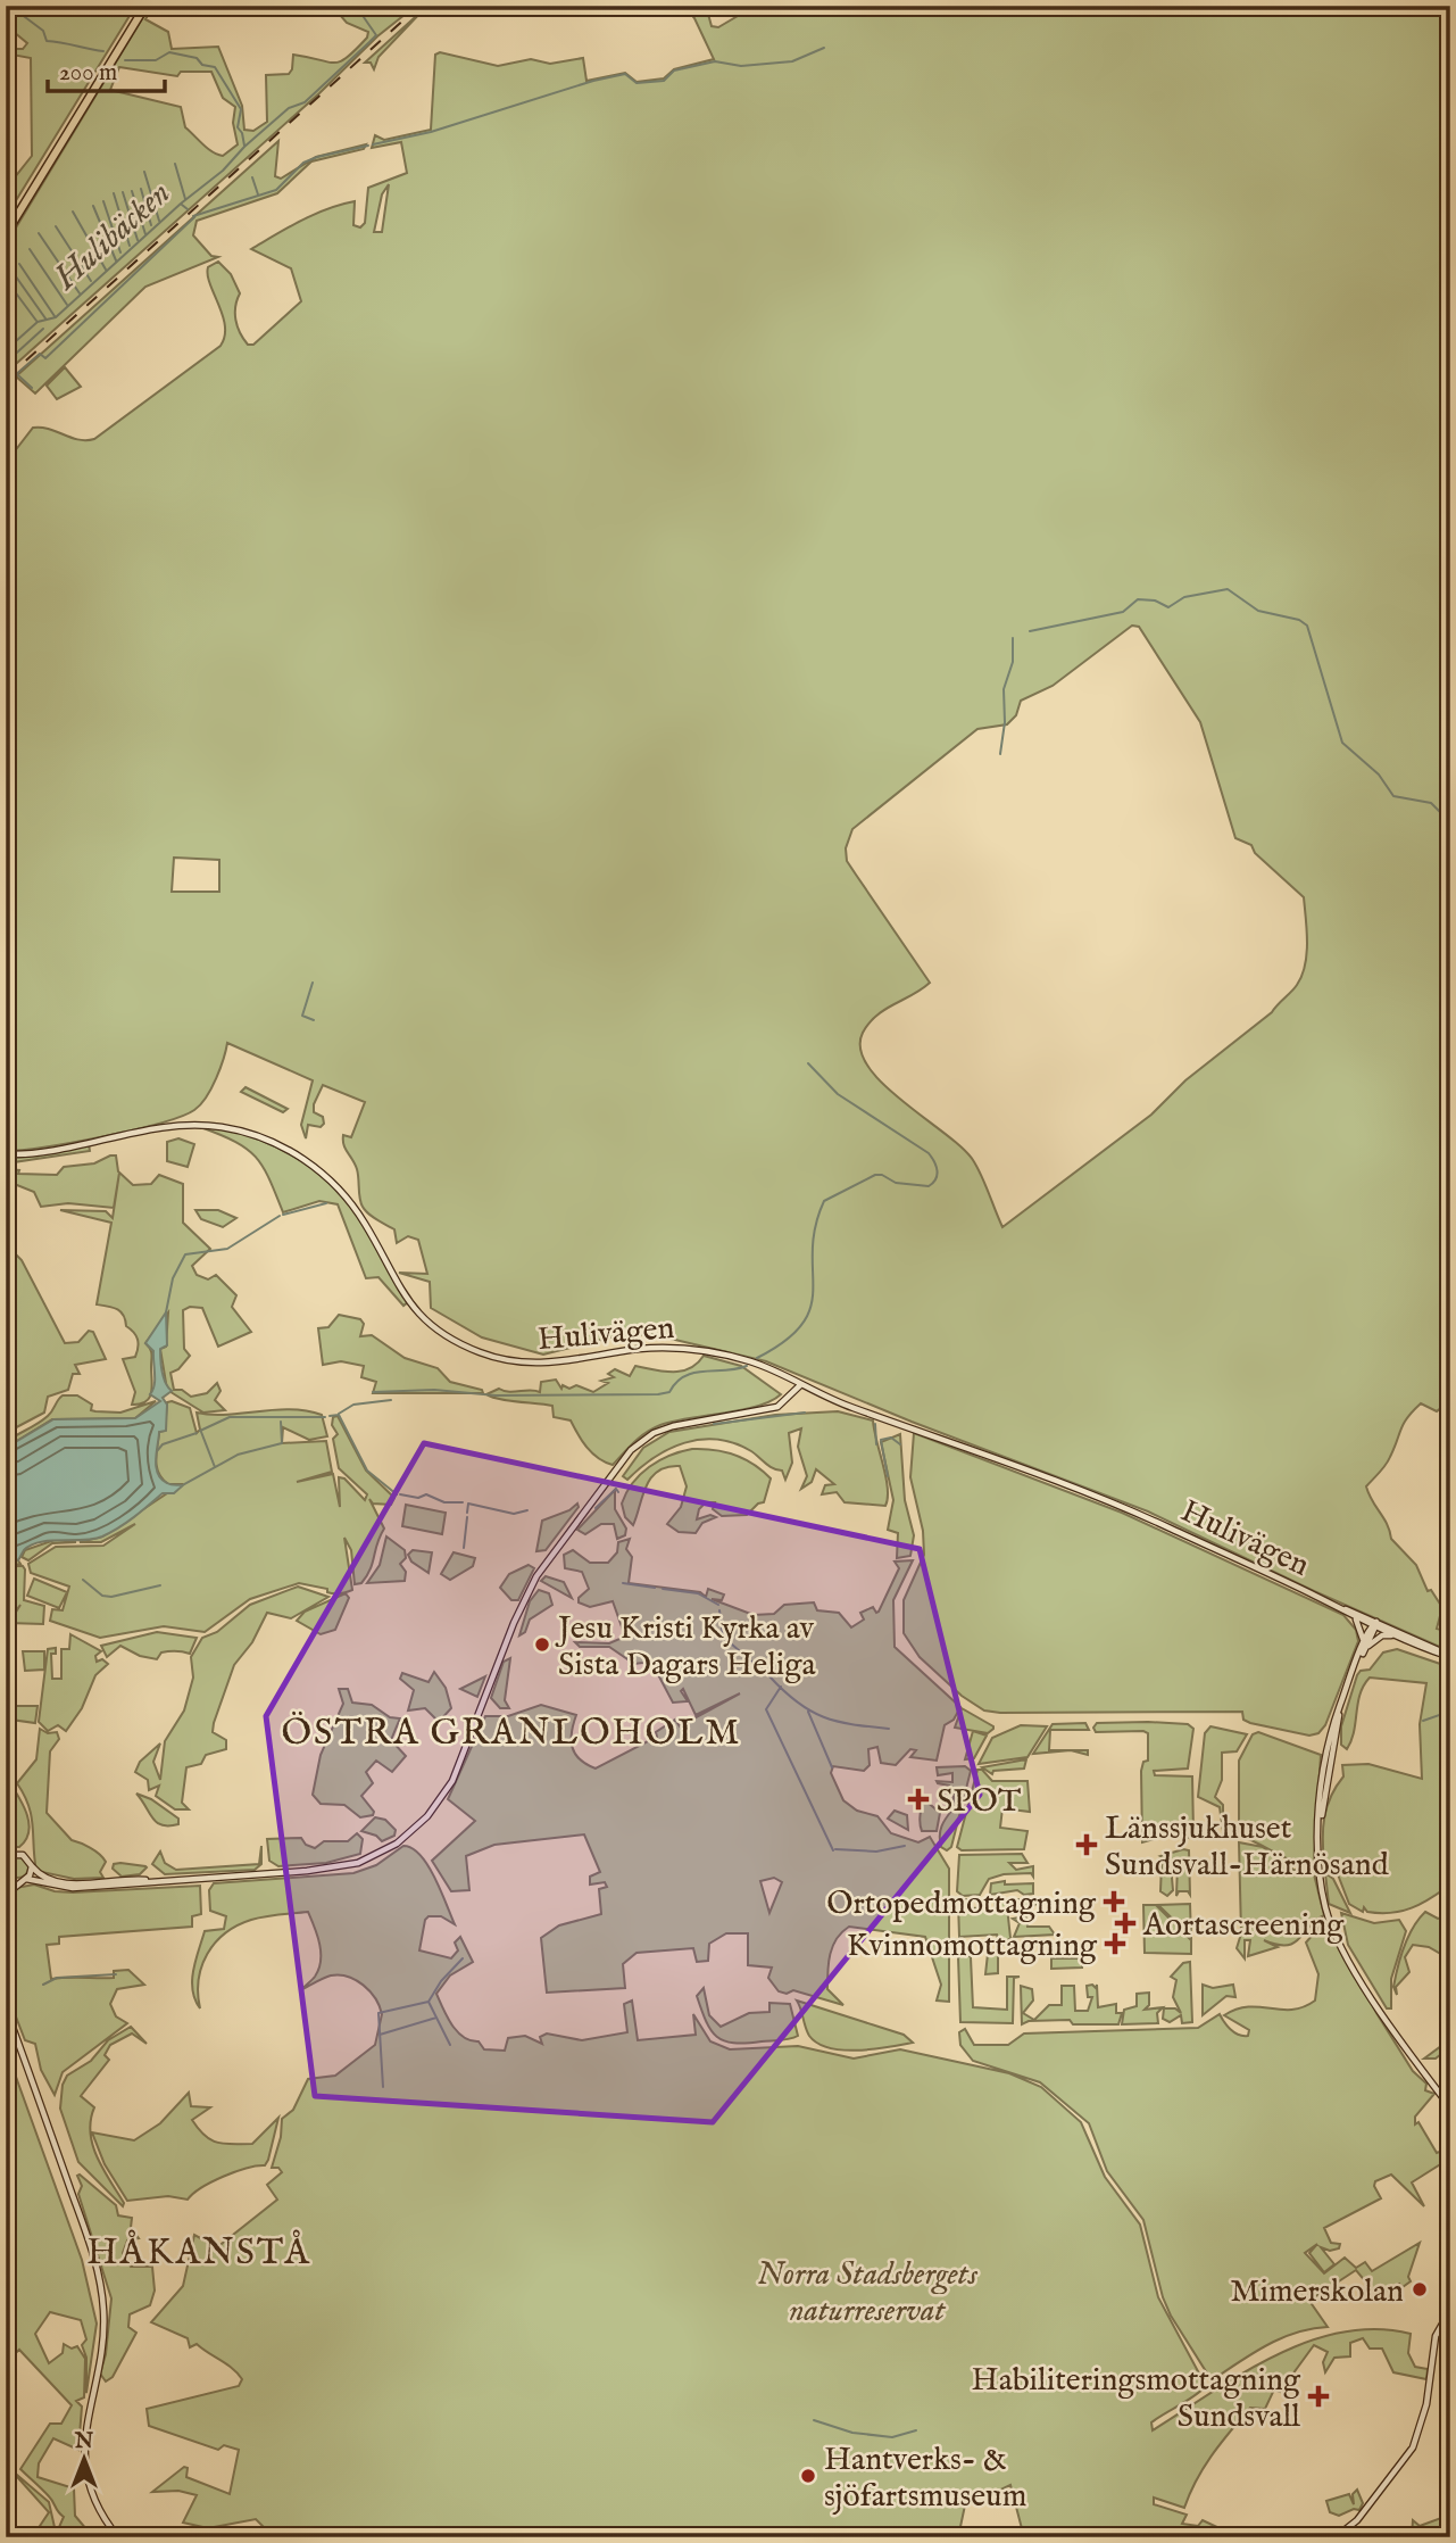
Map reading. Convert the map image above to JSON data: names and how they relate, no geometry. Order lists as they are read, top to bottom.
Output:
{
  "streets": {
    "street": ["Hulivägen"]
  },
  "districts": ["ÖSTRA GRANLOHOLM", "HÅKANSTÅ"],
  "water": ["Hulibäcken"],
  "parks": ["Norra Stadsbergets naturreservat"],
  "places": {
    "other": ["Jesu Kristi Kyrka av Sista Dagars Heliga", "Mimerskolan", "Hantverks- & sjöfartsmuseum"],
    "health": [
      "SPOT",
      "Länssjukhuset Sundsvall-Härnösand",
      "Ortopedmottagning",
      "Aortascreening",
      "Kvinnomottagning",
      "Habiliteringsmottagning Sundsvall"
    ]
  },
  "scale_bar": "200 m",
  "north": "top"
}
